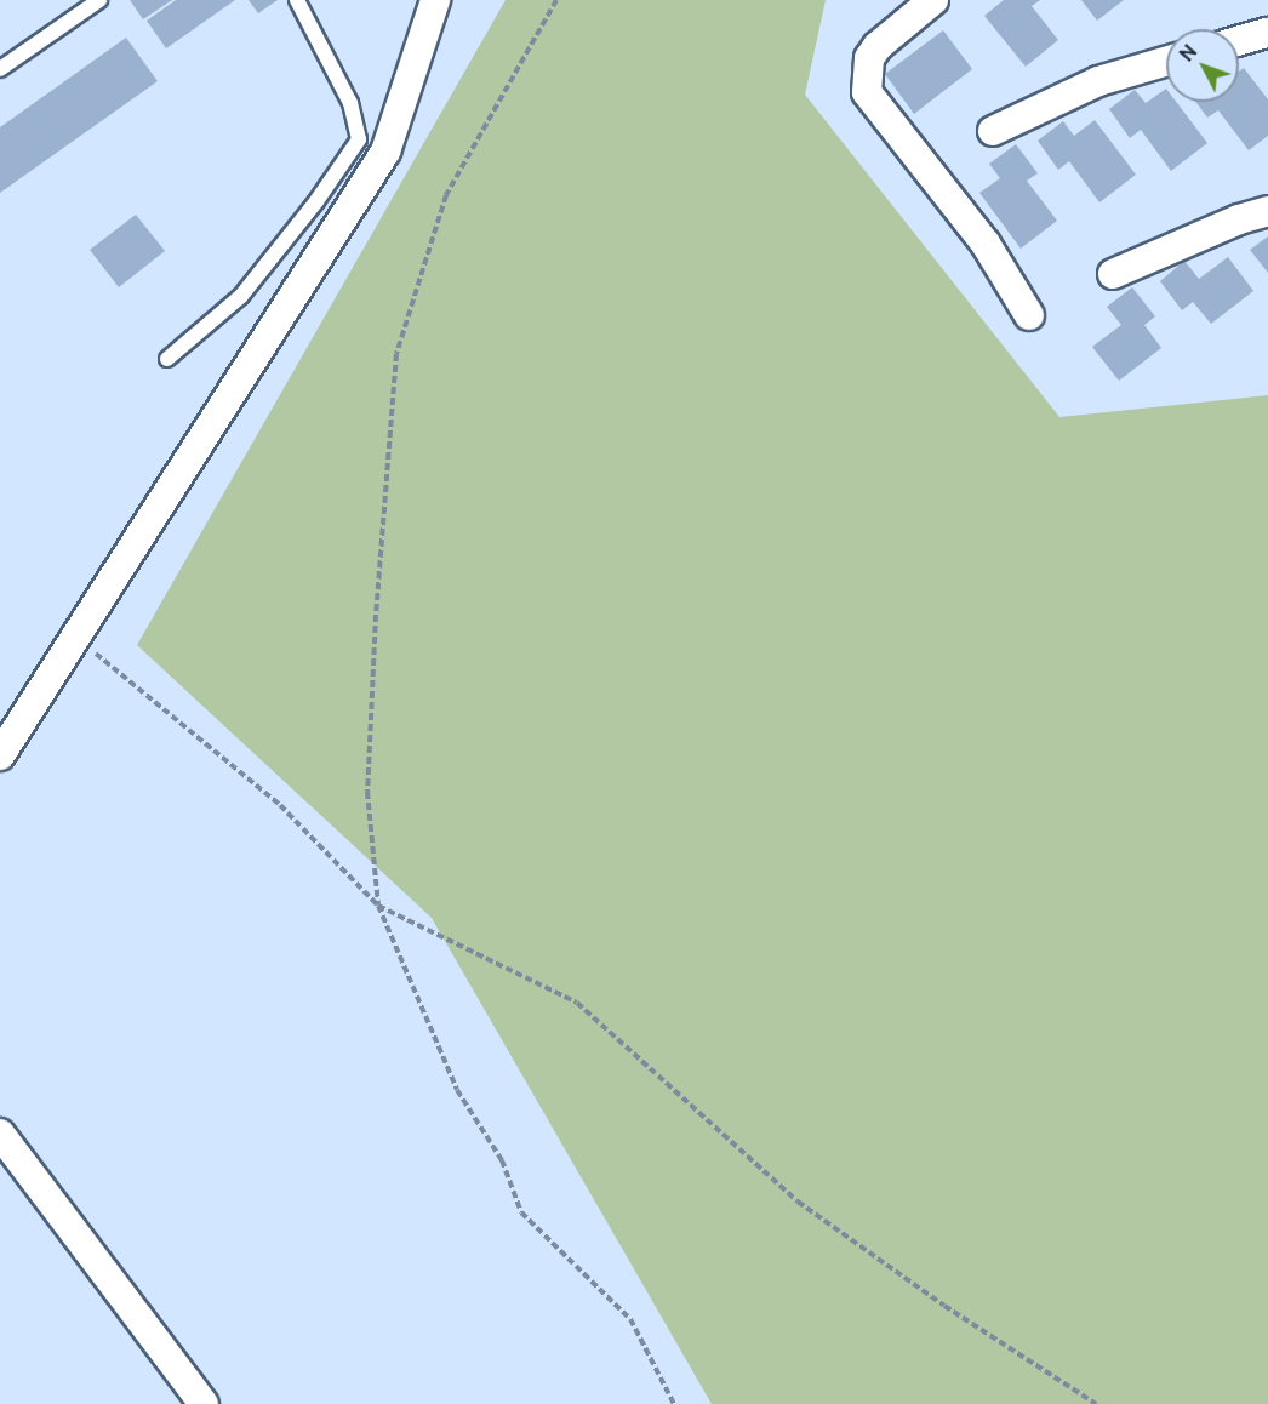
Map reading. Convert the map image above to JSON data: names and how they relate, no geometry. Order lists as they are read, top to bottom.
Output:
{
  "north": "top left"
}
